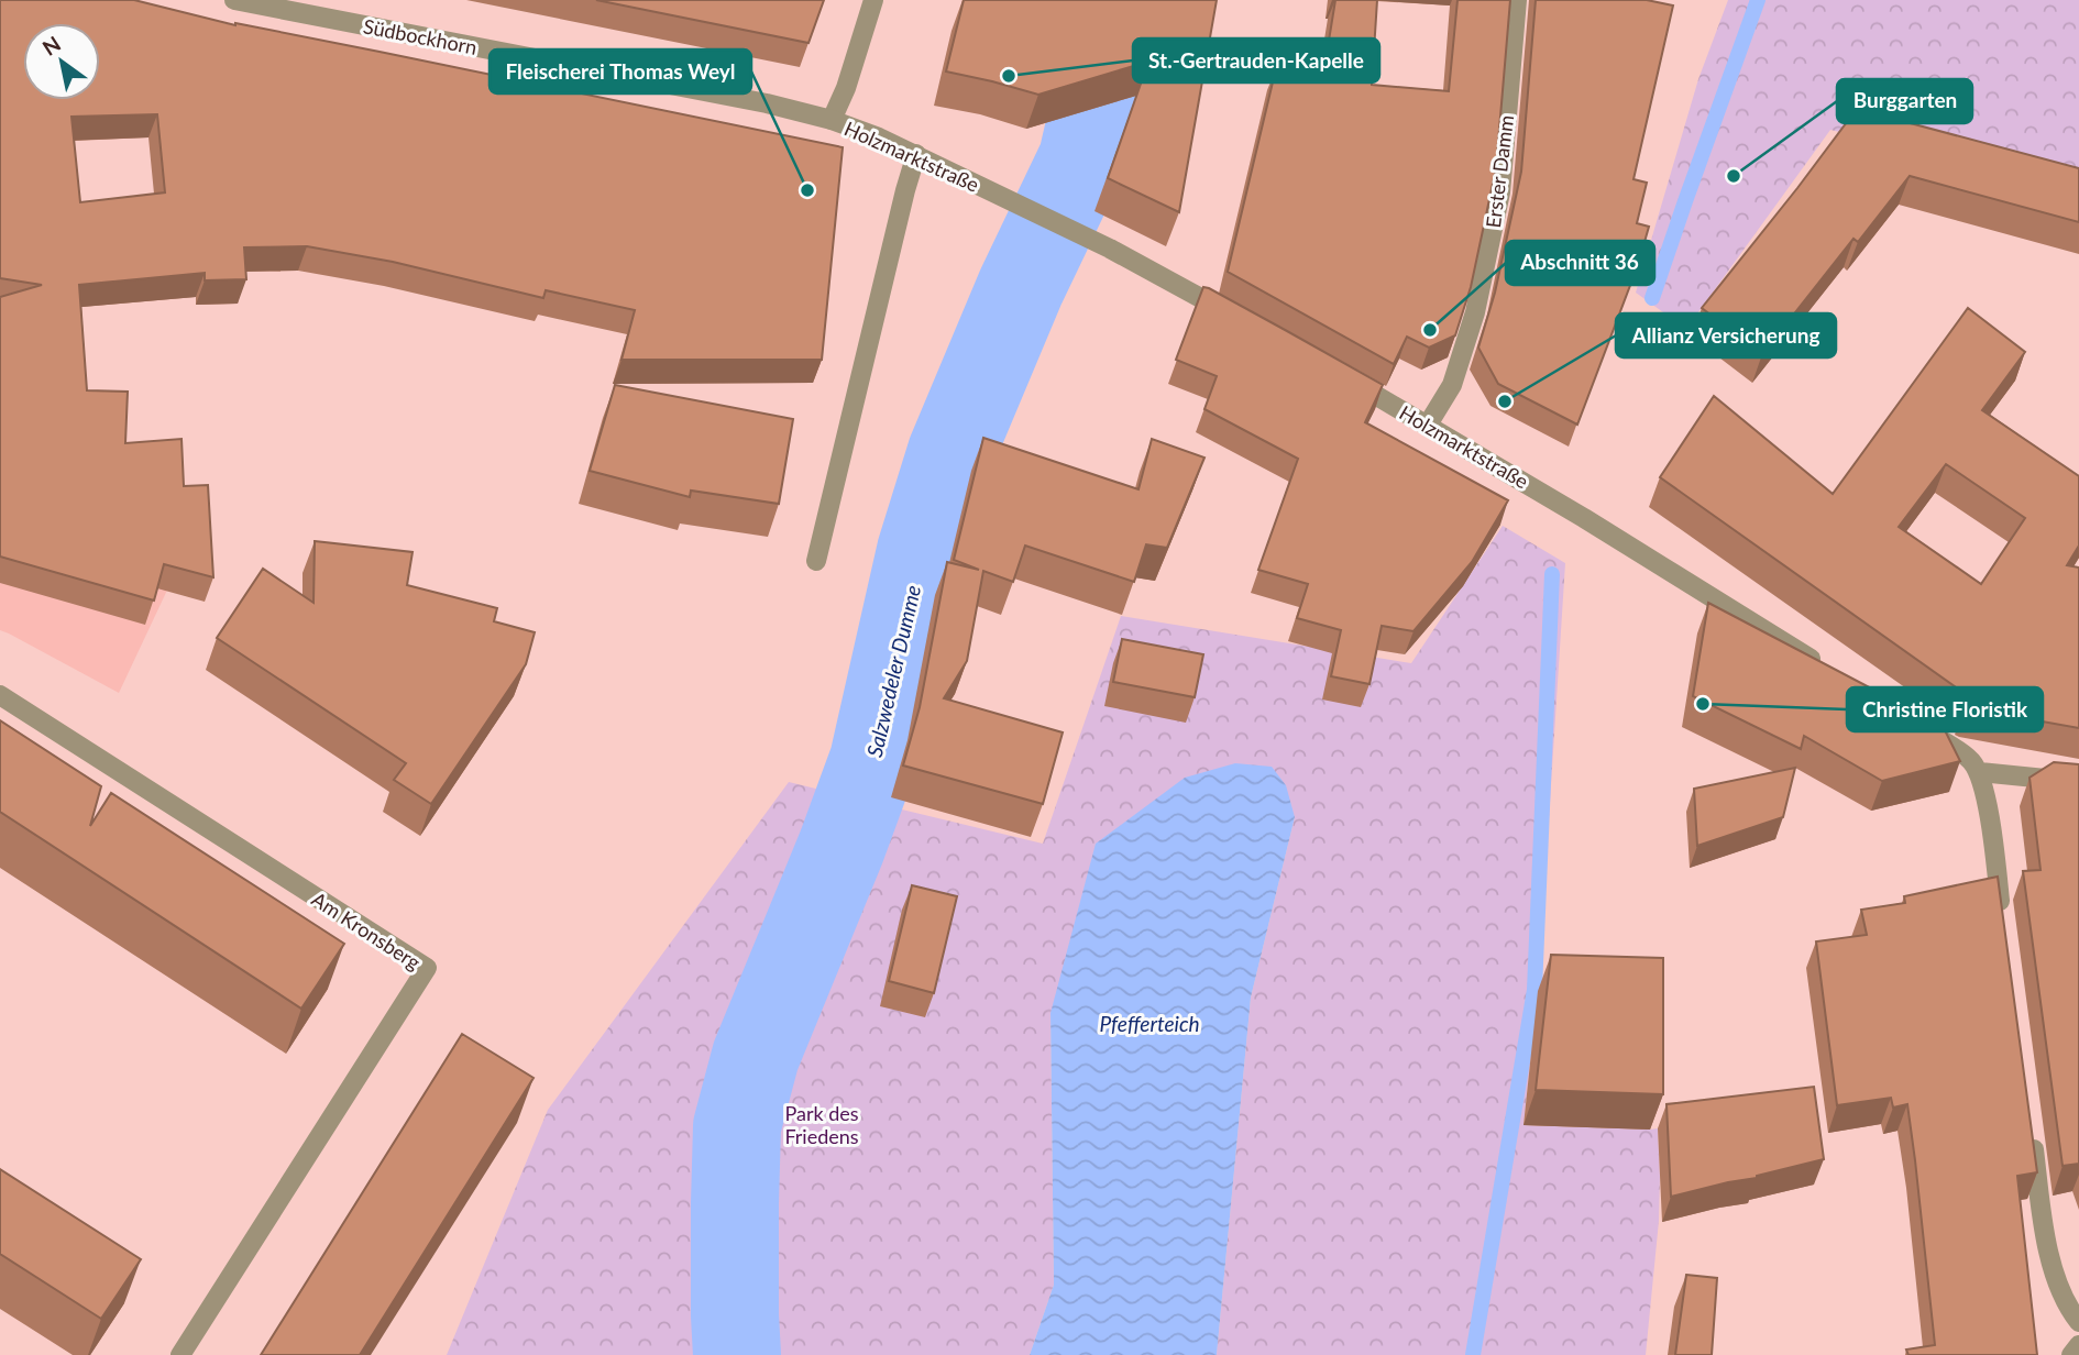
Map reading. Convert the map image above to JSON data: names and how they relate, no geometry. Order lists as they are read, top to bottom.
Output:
{
  "streets": {
    "street": [
      "Südbockhorn",
      "Holzmarktstraße",
      "Erster Damm",
      "Am Kronsberg"
    ]
  },
  "crossings": [
    ["Südbockhorn", "Holzmarktstraße"],
    ["Holzmarktstraße", "Erster Damm"]
  ],
  "water": ["Salzwedeler Dumme", "Pfefferteich"],
  "parks": ["Park des Friedens"],
  "places": [
    "St.-Gertrauden-Kapelle",
    "Burggarten",
    "Fleischerei Thomas Weyl",
    "Abschnitt 36",
    "Allianz Versicherung",
    "Christine Floristik"
  ],
  "north": "top left"
}
